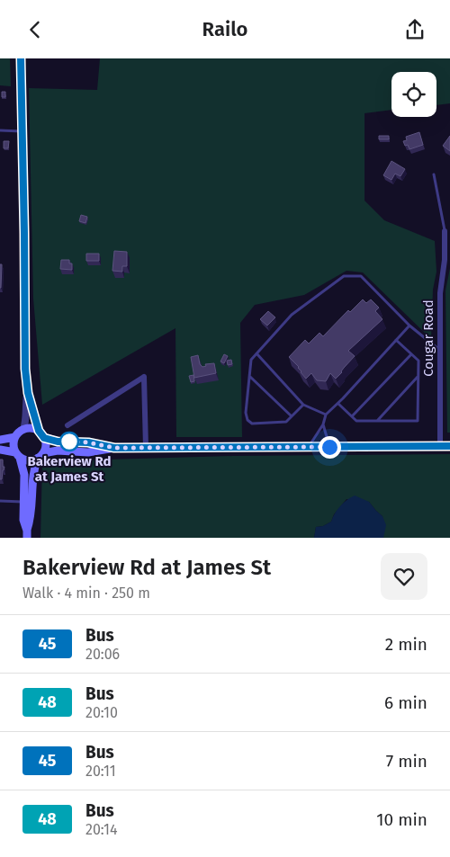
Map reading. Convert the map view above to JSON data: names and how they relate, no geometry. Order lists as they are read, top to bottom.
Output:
{
  "streets": {
    "street": ["Cougar Road"]
  },
  "places": ["Bakerview Rd at James St"],
  "lines": ["bus line 45"],
  "page": {
    "header": "Railo",
    "heading": ["Bakerview Rd at James St", "Walk · 4 min · 250 m"],
    "list": [
      {
        "mark": "45",
        "name": "Bus",
        "note": "20:06",
        "value": "2 min"
      },
      {
        "mark": "48",
        "name": "Bus",
        "note": "20:10",
        "value": "6 min"
      },
      {
        "mark": "45",
        "name": "Bus",
        "note": "20:11",
        "value": "7 min"
      },
      {
        "mark": "48",
        "name": "Bus",
        "note": "20:14",
        "value": "10 min"
      }
    ]
  }
}
